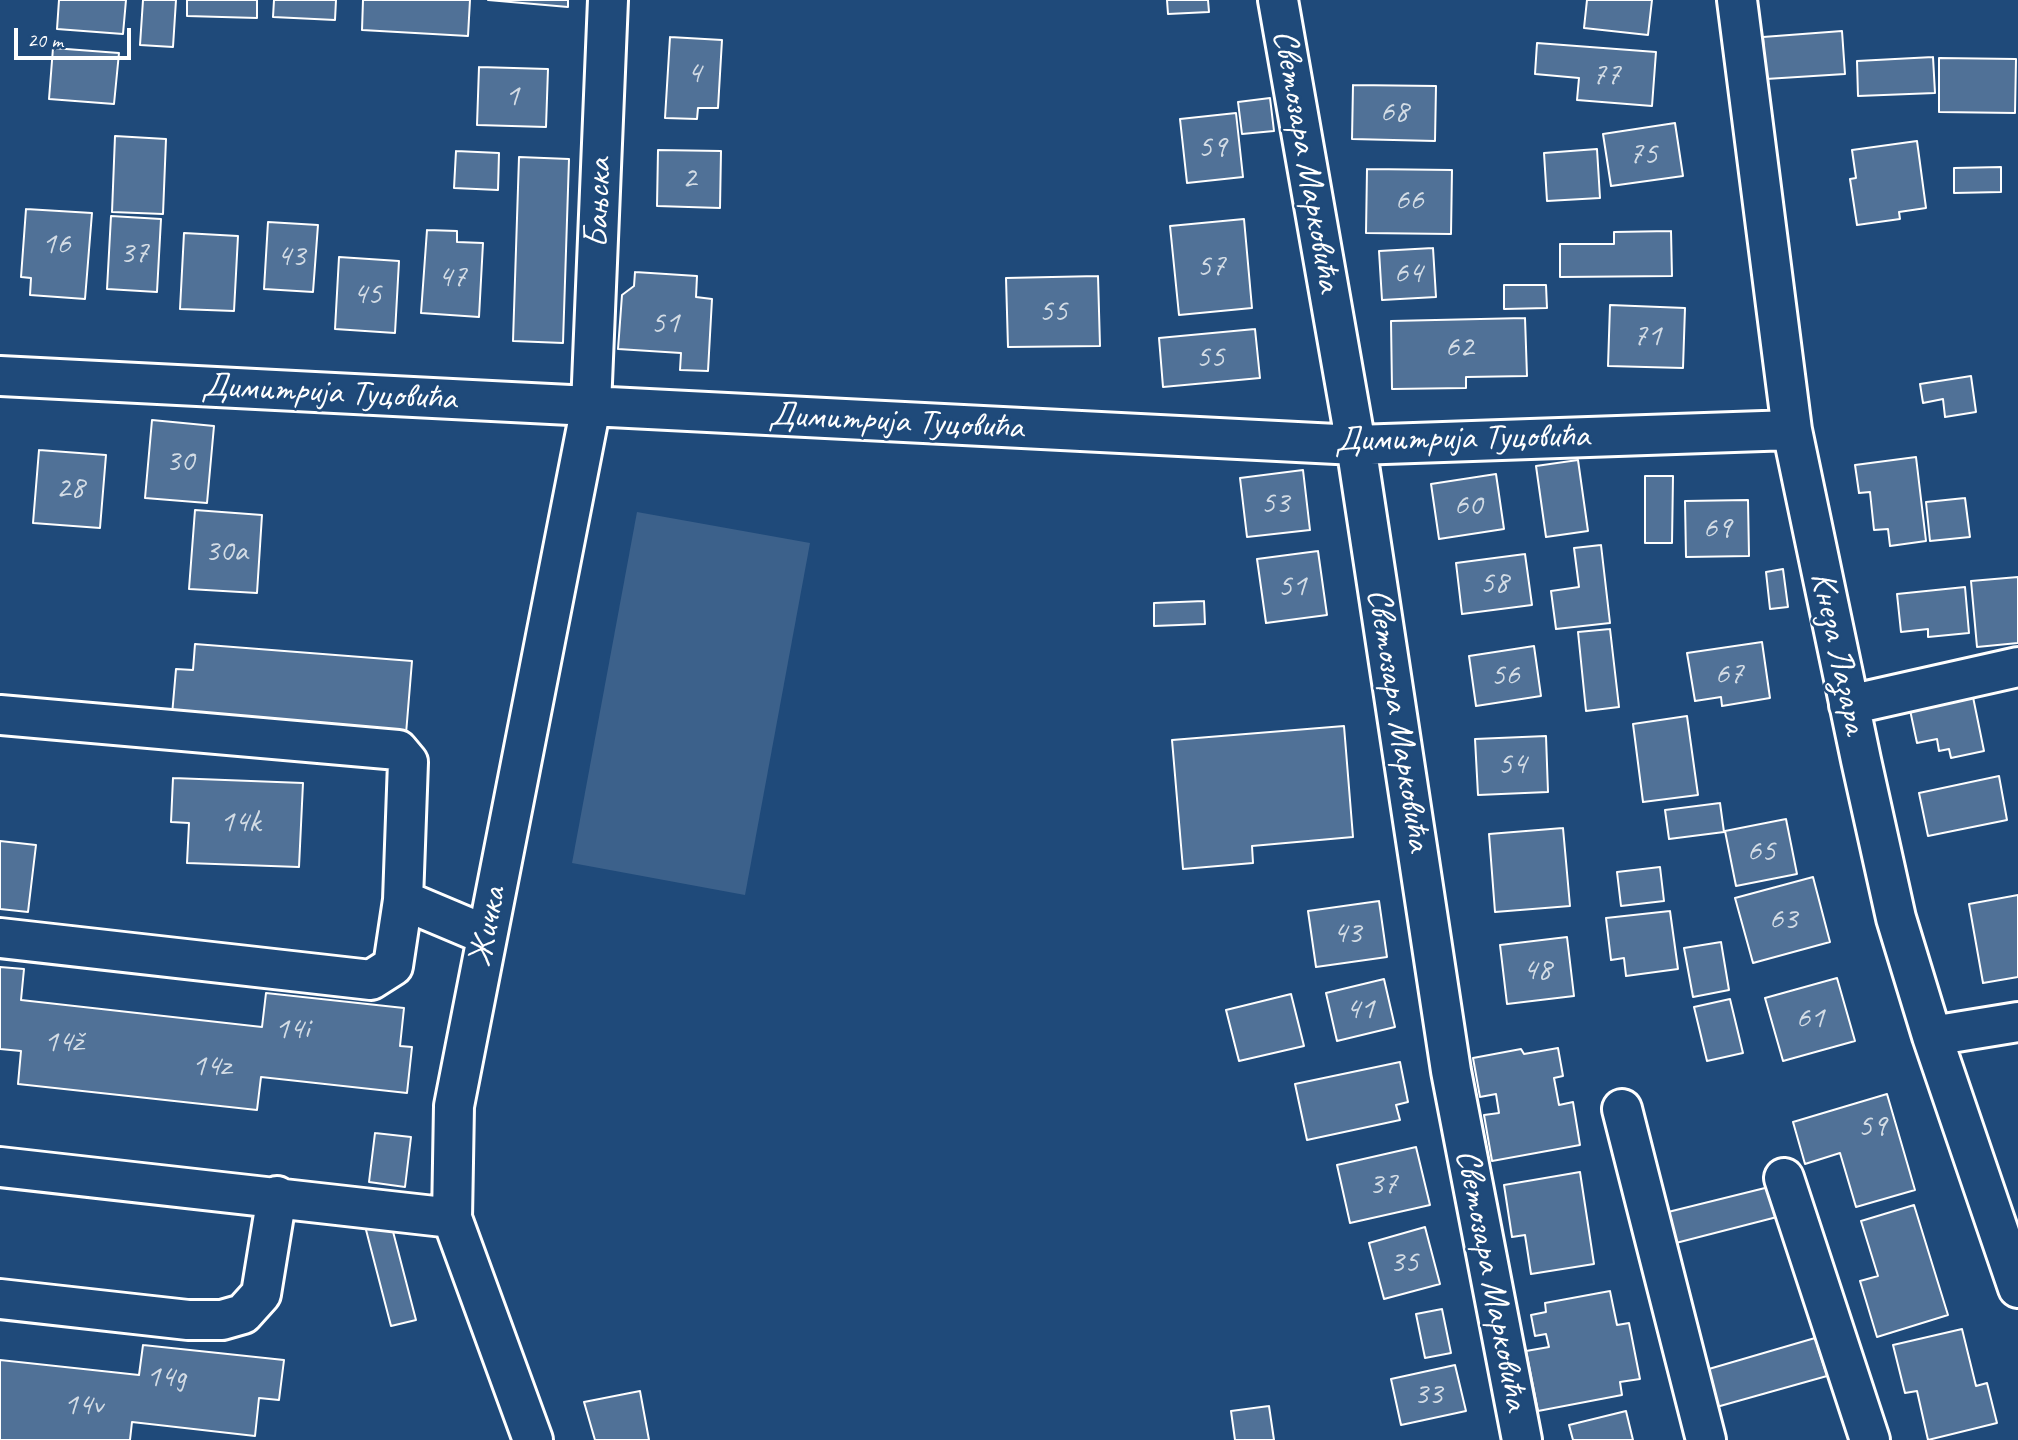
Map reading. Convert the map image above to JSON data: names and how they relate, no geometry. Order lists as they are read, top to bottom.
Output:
{
  "streets": {
    "street": [
      "Светозара Марковића",
      "Бањска",
      "Димитрија Туцовића",
      "Кнеза Лазара",
      "Жичка"
    ]
  },
  "crossings": [
    ["Светозара Марковића", "Димитрија Туцовића"],
    ["Бањска", "Димитрија Туцовића"],
    ["Бањска", "Жичка"],
    ["Димитрија Туцовића", "Кнеза Лазара"],
    ["Димитрија Туцовића", "Жичка"]
  ],
  "house_numbers": [
    "4",
    "77",
    "1",
    "68",
    "59",
    "75",
    "2",
    "66",
    "16",
    "37",
    "43",
    "57",
    "64",
    "47",
    "45",
    "55",
    "51",
    "71",
    "62",
    "55",
    "30",
    "28",
    "53",
    "60",
    "69",
    "30a",
    "58",
    "51",
    "67",
    "56",
    "54",
    "14k",
    "65",
    "63",
    "43",
    "48",
    "41",
    "61",
    "14i",
    "14ž",
    "14z",
    "59",
    "37",
    "35",
    "14g",
    "33",
    "14v"
  ],
  "scale_bar": "20 m"
}
